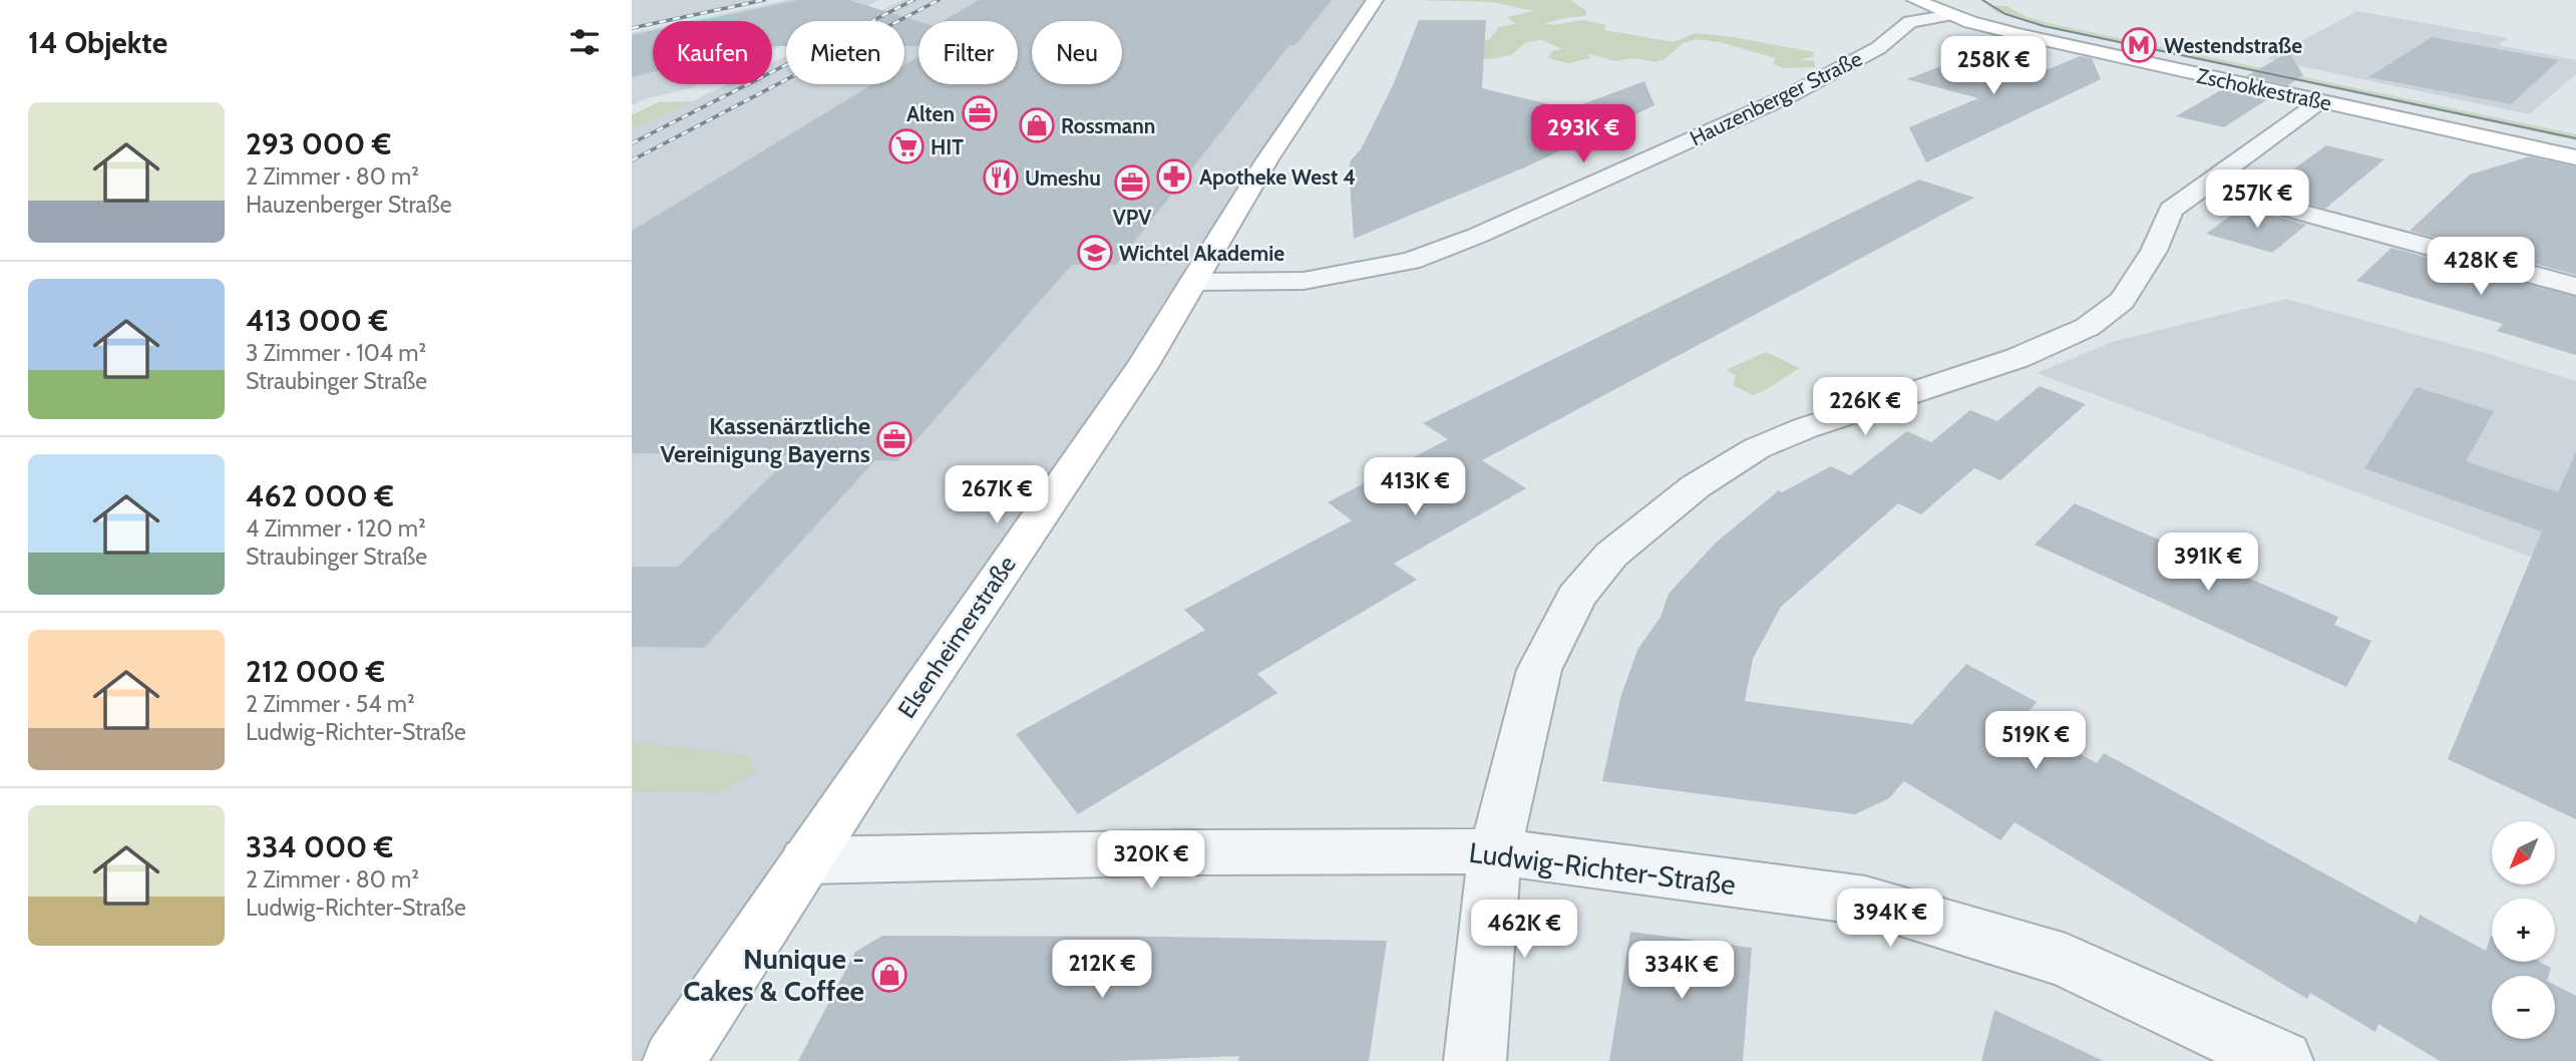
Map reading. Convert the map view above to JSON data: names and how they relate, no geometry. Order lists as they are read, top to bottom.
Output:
{
  "streets": {
    "main road": ["Zschokkestraße", "Elsenheimerstraße"],
    "street": ["Hauzenberger Straße", "Ludwig-Richter-Straße"]
  },
  "crossings": [
    ["Zschokkestraße", "Hauzenberger Straße"],
    ["Hauzenberger Straße", "Elsenheimerstraße"],
    ["Elsenheimerstraße", "Ludwig-Richter-Straße"]
  ],
  "places": {
    "metro station": ["Westendstraße"],
    "office": ["Alten", "VPV", "Kassenärztliche Vereinigung Bayerns"],
    "shop": ["Rossmann", "Nunique - Cakes & Coffee"],
    "supermarket": ["HIT"],
    "pharmacy": ["Apotheke West 4"],
    "restaurant": ["Umeshu"],
    "school or university": ["Wichtel Akademie"]
  },
  "north": "bottom left",
  "page": {
    "heading": "14 Objekte",
    "chip": [
      "Kaufen",
      "Mieten",
      "Filter",
      "Neu"
    ],
    "price": [
      "258K €",
      "293K €",
      "257K €",
      "428K €",
      "226K €",
      "413K €",
      "267K €",
      "391K €",
      "519K €",
      "320K €",
      "394K €",
      "462K €",
      "212K €",
      "334K €"
    ],
    "list": [
      {
        "name": "293 000 €",
        "note": "2 Zimmer · 80 m² · Hauzenberger Straße"
      },
      {
        "name": "413 000 €",
        "note": "3 Zimmer · 104 m² · Straubinger Straße"
      },
      {
        "name": "462 000 €",
        "note": "4 Zimmer · 120 m² · Straubinger Straße"
      },
      {
        "name": "212 000 €",
        "note": "2 Zimmer · 54 m² · Ludwig-Richter-Straße"
      },
      {
        "name": "334 000 €",
        "note": "2 Zimmer · 80 m² · Ludwig-Richter-Straße"
      }
    ],
    "map_buttons": ["+", "−"]
  }
}
